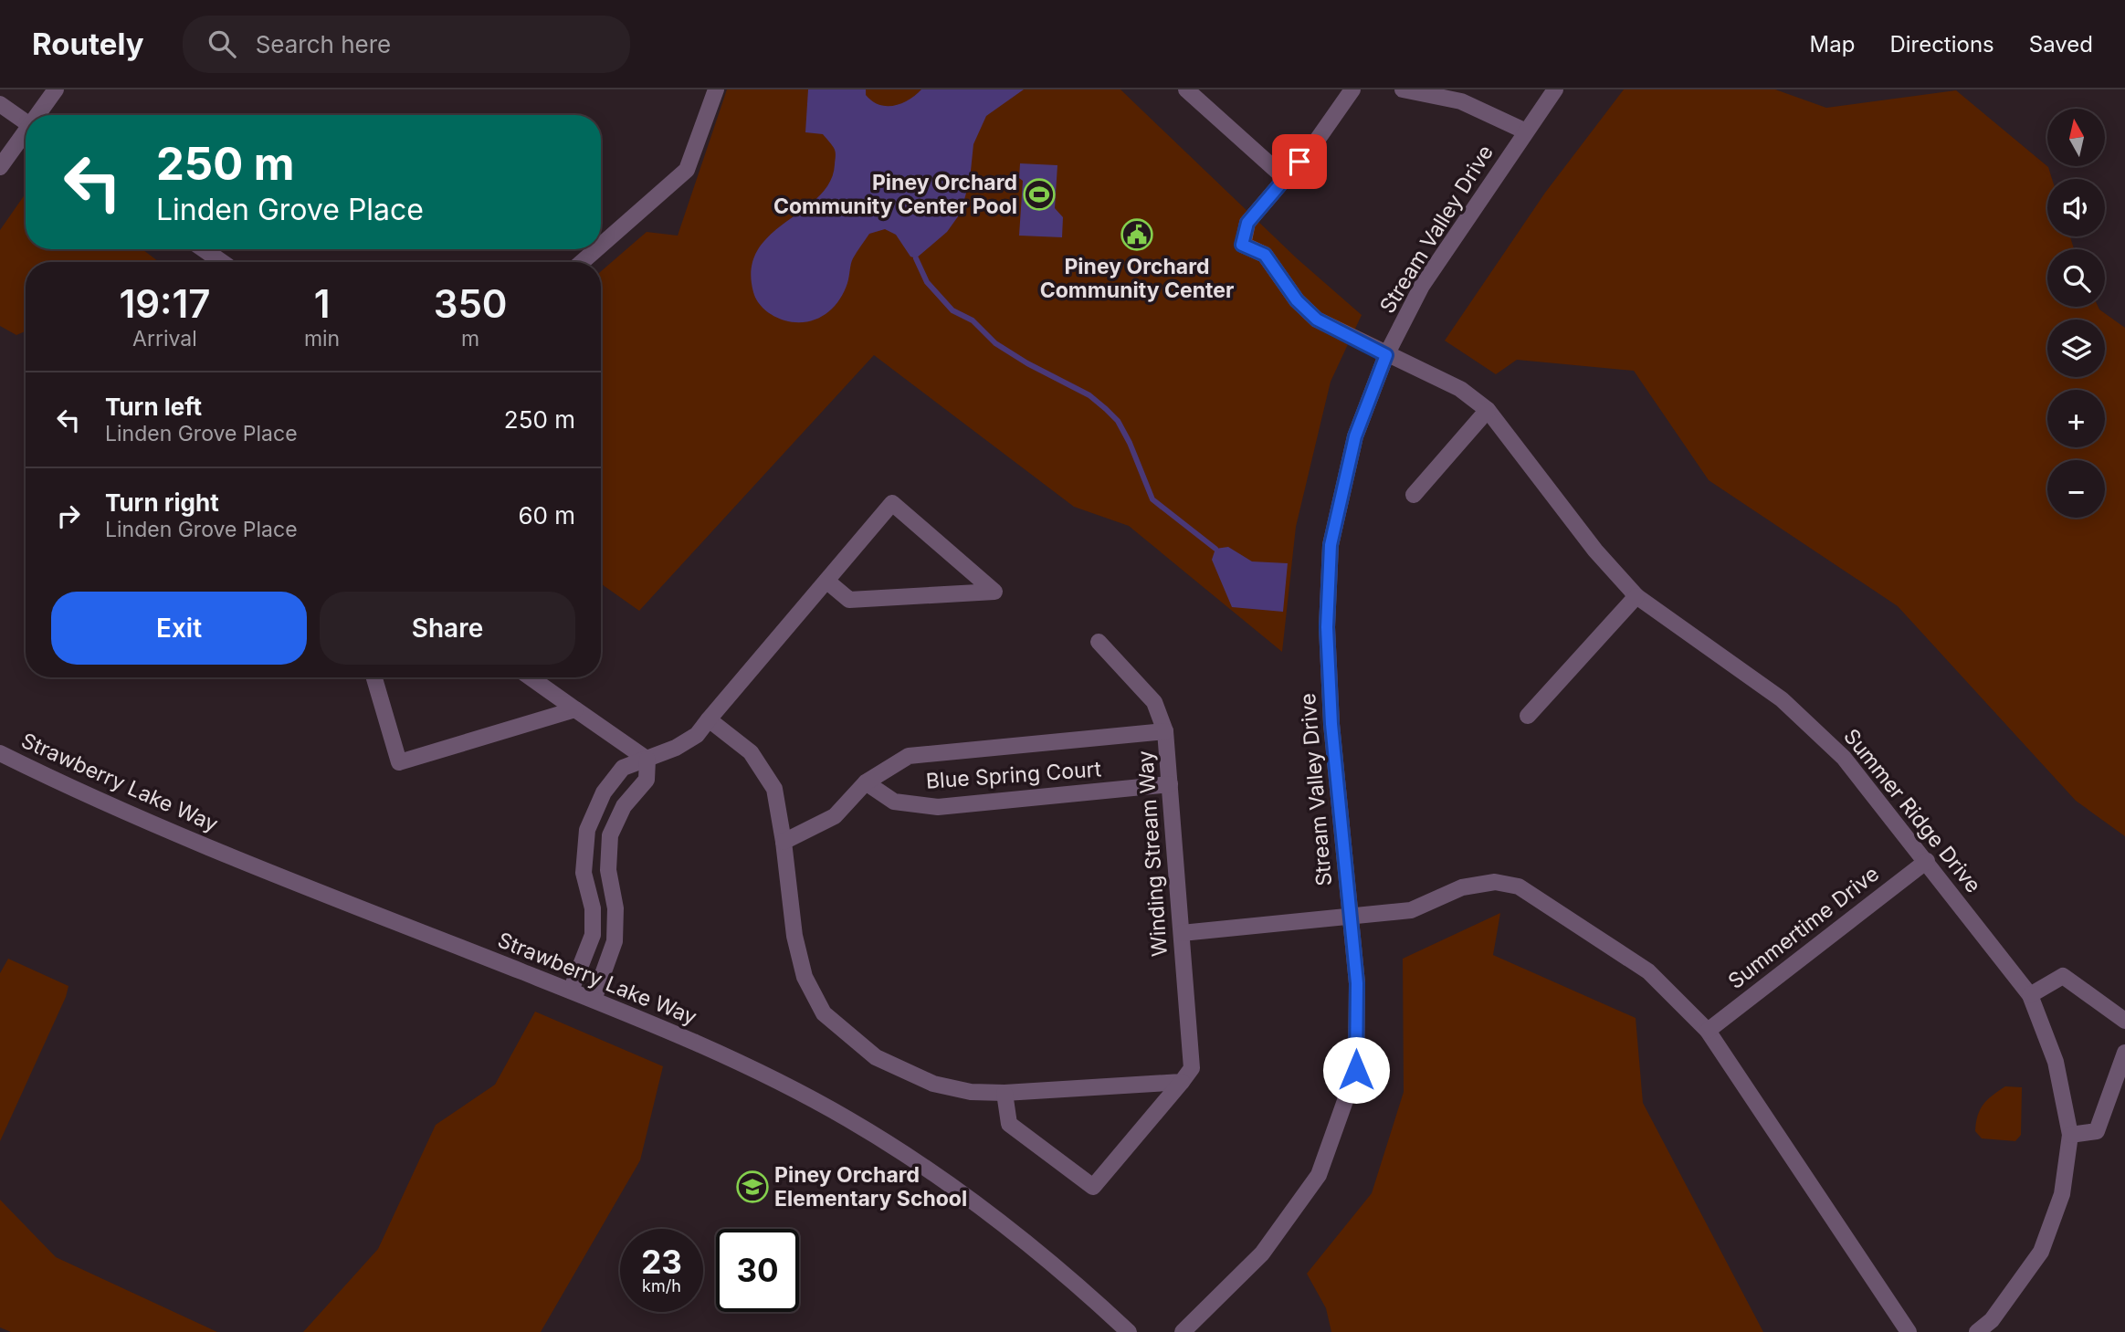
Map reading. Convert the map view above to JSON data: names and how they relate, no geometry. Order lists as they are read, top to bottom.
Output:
{
  "streets": {
    "street": [
      "Stream Valley Drive",
      "Blue Spring Court",
      "Strawberry Lake Way",
      "Summer Ridge Drive",
      "Winding Stream Way",
      "Summertime Drive"
    ]
  },
  "crossings": [
    ["Stream Valley Drive", "Summer Ridge Drive"],
    ["Blue Spring Court", "Winding Stream Way"],
    ["Summer Ridge Drive", "Summertime Drive"]
  ],
  "places": {
    "sports": ["Piney Orchard Community Center Pool"],
    "public building": ["Piney Orchard Community Center"],
    "school or university": ["Piney Orchard Elementary School"]
  },
  "north": "top",
  "page": {
    "header": "Routely",
    "search": "Search here",
    "nav": ["Map", "Directions", "Saved"],
    "map_buttons": ["+", "−"],
    "turn": ["250 m", "Linden Grove Place"],
    "eta": [
      "19:17",
      "Arrival",
      "1",
      "min",
      "350",
      "m"
    ],
    "list": [
      {
        "name": "Turn left",
        "note": "Linden Grove Place",
        "value": "250 m"
      },
      {
        "name": "Turn right",
        "note": "Linden Grove Place",
        "value": "60 m"
      }
    ],
    "buttons": ["Exit", "Share"],
    "speed": "23 km/h",
    "limit": "30"
  }
}
